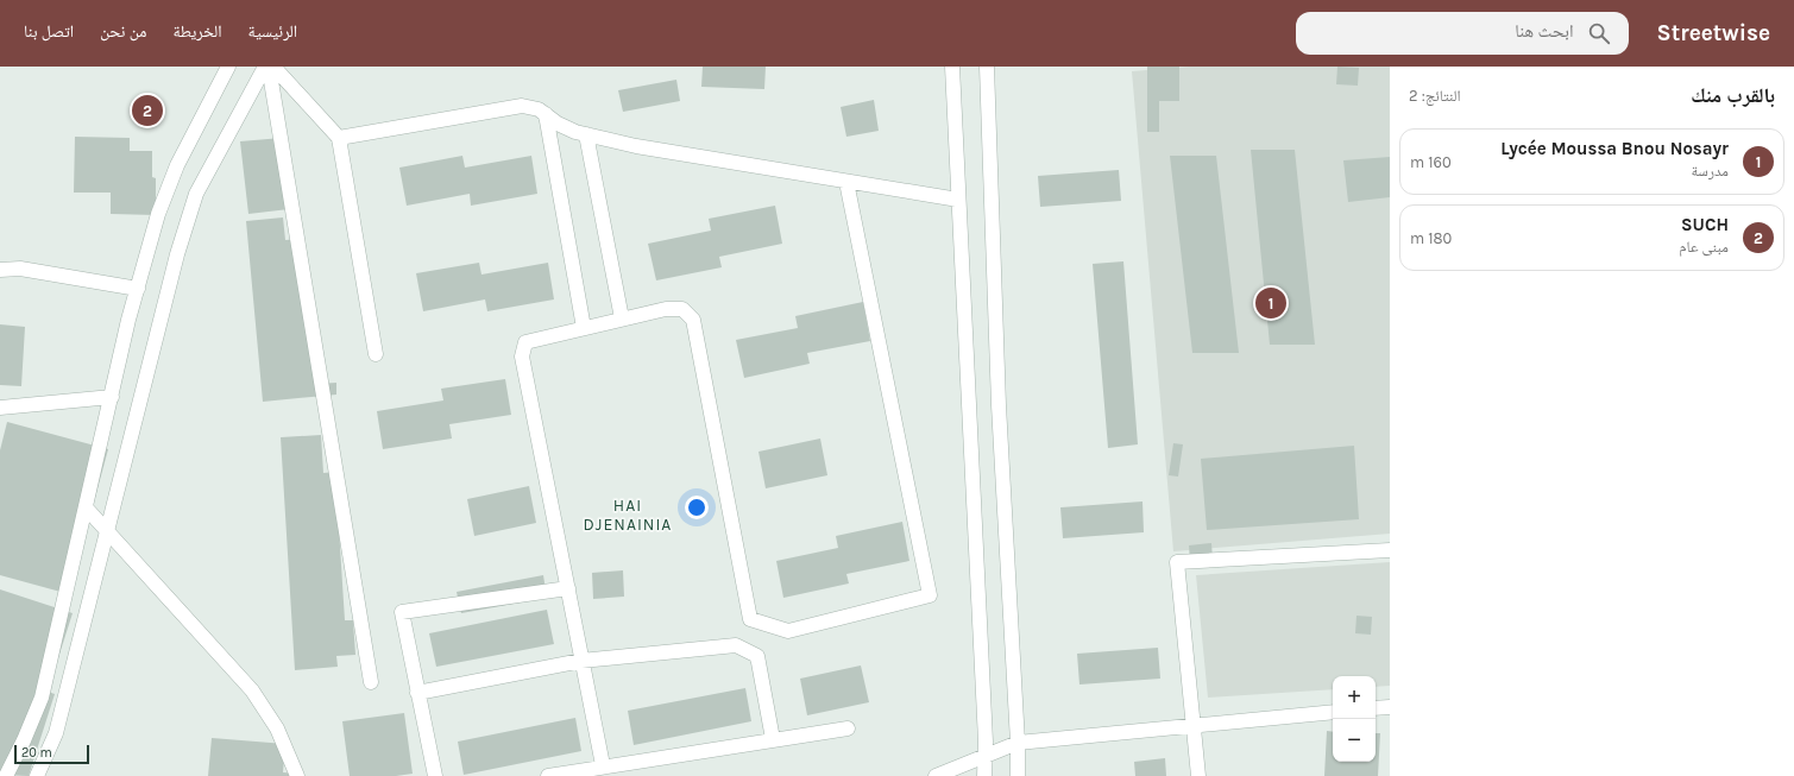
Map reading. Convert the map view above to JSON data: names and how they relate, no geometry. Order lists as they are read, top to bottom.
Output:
{
  "districts": ["HAI DJENAINIA"],
  "scale_bar": "20 m",
  "page": {
    "header": "Streetwise",
    "search": "ابحث هنا",
    "nav": [
      "الرئيسية",
      "الخريطة",
      "من نحن",
      "اتصل بنا"
    ],
    "heading": ["بالقرب منك", "النتائج: 2"],
    "pins": ["2", "1"],
    "list": [
      {
        "mark": "1",
        "name": "Lycée Moussa Bnou Nosayr",
        "note": "مدرسة",
        "value": "160 m"
      },
      {
        "mark": "2",
        "name": "SUCH",
        "note": "مبنى عام",
        "value": "180 m"
      }
    ],
    "map_buttons": ["+", "−"],
    "scale": "20 m"
  }
}
